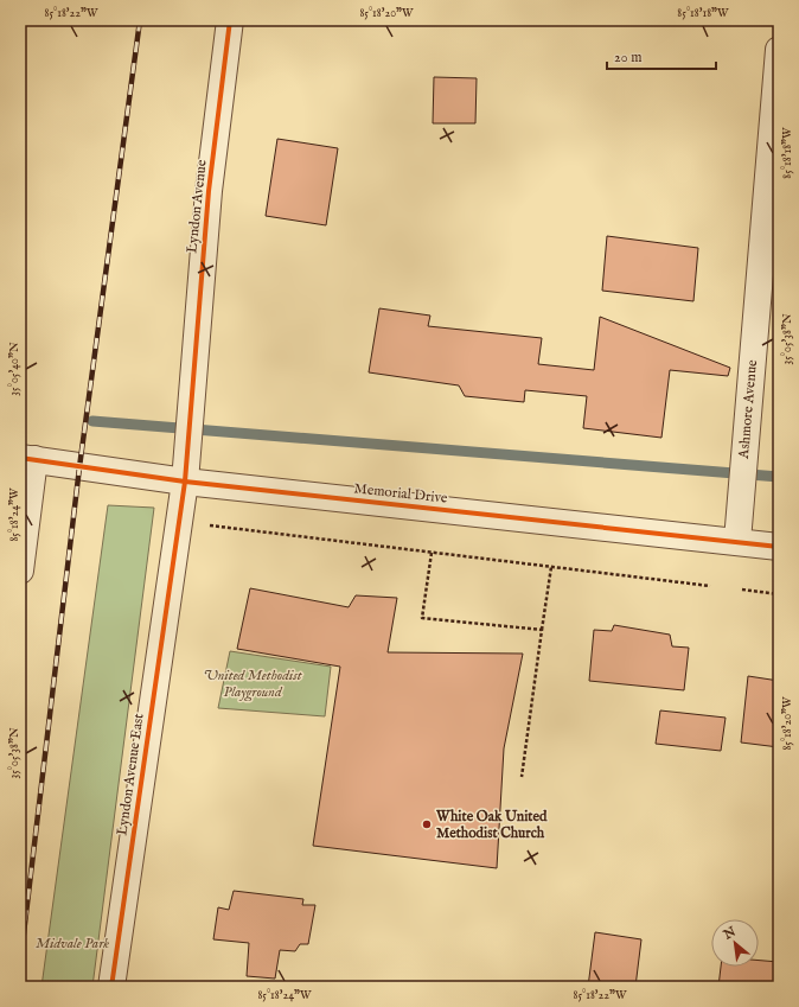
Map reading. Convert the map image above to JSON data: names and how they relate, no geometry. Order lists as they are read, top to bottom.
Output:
{
  "streets": {
    "street": [
      "Lyndon Avenue",
      "Ashmore Avenue",
      "Memorial Drive",
      "Lyndon Avenue East"
    ]
  },
  "crossings": [
    ["Lyndon Avenue", "Memorial Drive"],
    ["Lyndon Avenue", "Lyndon Avenue East"],
    ["Ashmore Avenue", "Memorial Drive"],
    ["Memorial Drive", "Lyndon Avenue East"]
  ],
  "parks": ["United Methodist Playground", "Midvale Park"],
  "places": ["White Oak United Methodist Church"],
  "scale_bar": "20 m",
  "north": "top left",
  "coordinates": [
    "85°18'22\"W",
    "85°18'20\"W",
    "85°18'18\"W",
    "35°05'38\"N",
    "35°05'40\"N",
    "85°18'24\"W"
  ]
}
